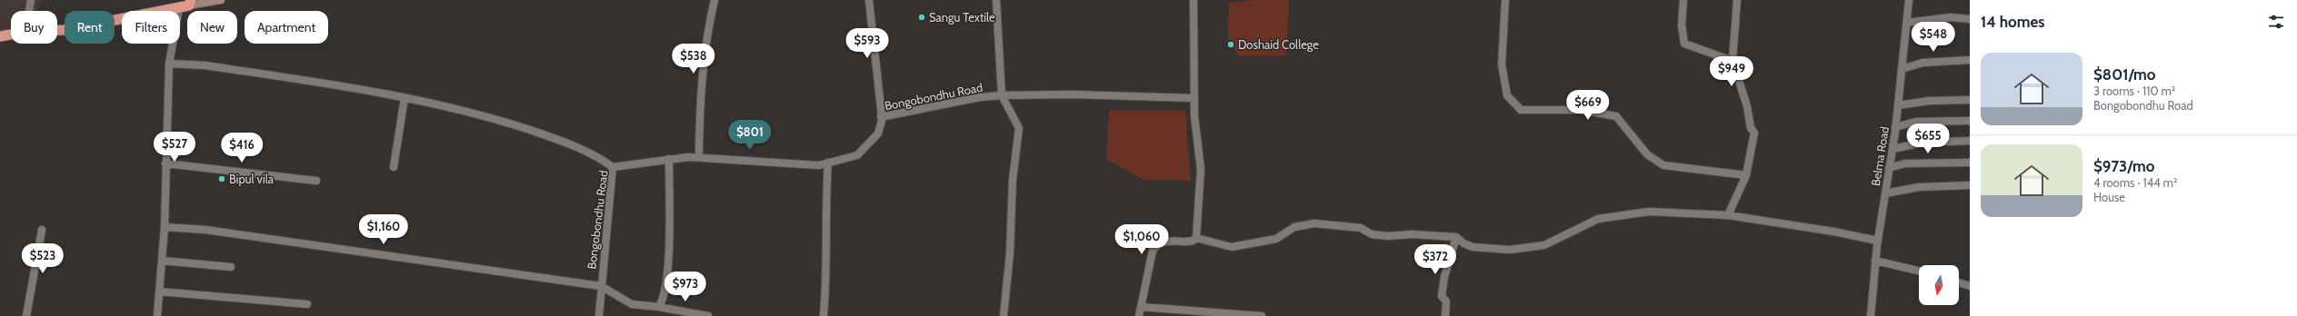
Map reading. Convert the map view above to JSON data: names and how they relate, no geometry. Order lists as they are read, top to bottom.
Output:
{
  "streets": {
    "street": ["Bongobondhu Road", "Belma Road"]
  },
  "places": ["Sangu Textile", "Doshaid College", "Bipul vila"],
  "north": "bottom",
  "page": {
    "heading": "14 homes",
    "chip": [
      "Buy",
      "Rent",
      "Filters",
      "New",
      "Apartment"
    ],
    "price": [
      "$548",
      "$593",
      "$538",
      "$949",
      "$669",
      "$801",
      "$655",
      "$527",
      "$416",
      "$1,160",
      "$1,060",
      "$523",
      "$372",
      "$973"
    ],
    "list": [
      {
        "name": "$801/mo",
        "note": "3 rooms · 110 m² · Bongobondhu Road"
      },
      {
        "name": "$973/mo",
        "note": "4 rooms · 144 m² · House"
      }
    ]
  }
}
